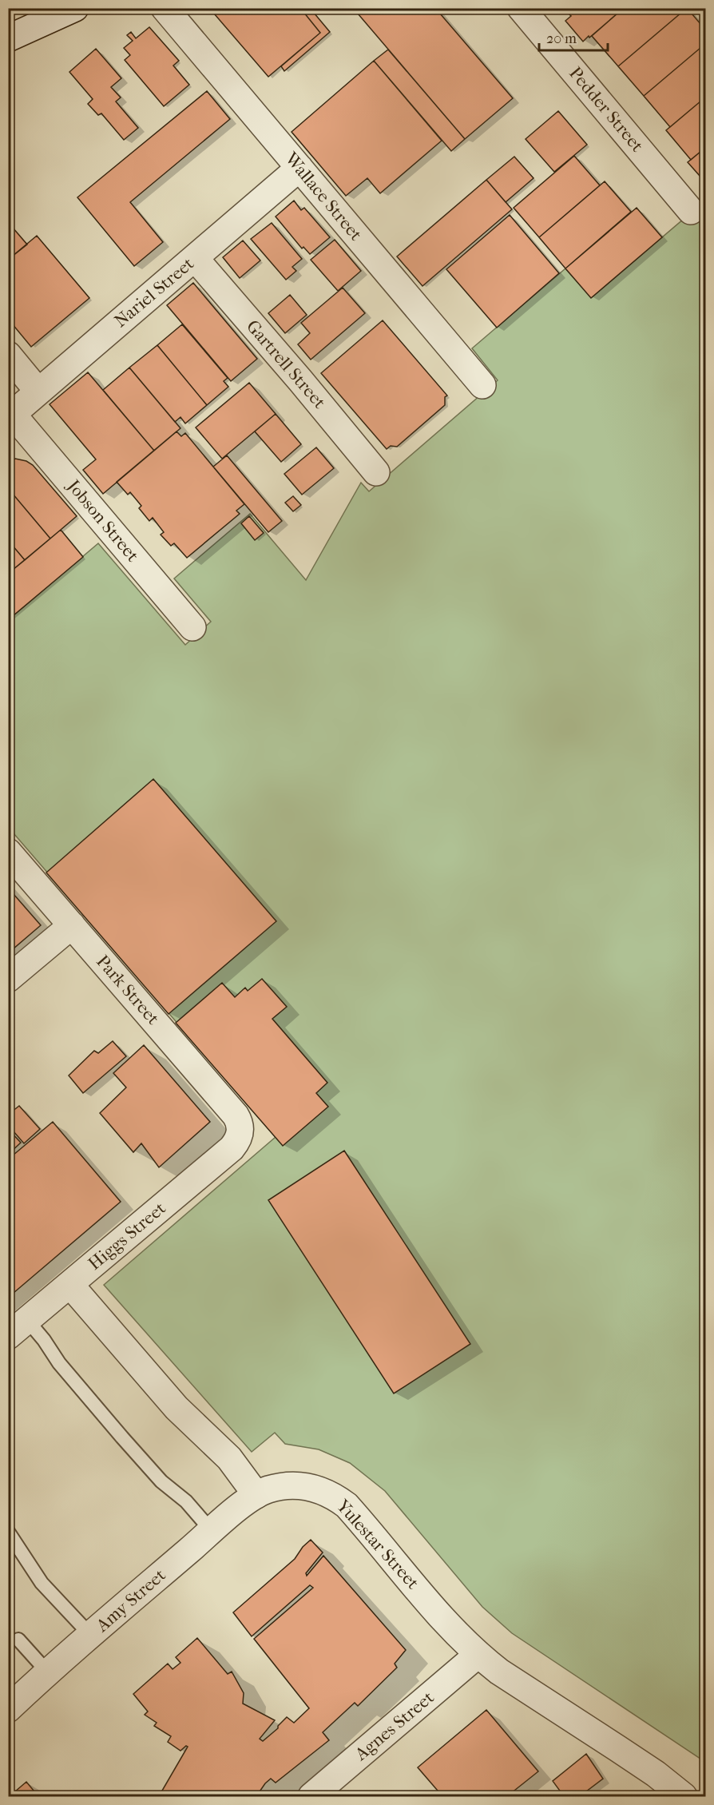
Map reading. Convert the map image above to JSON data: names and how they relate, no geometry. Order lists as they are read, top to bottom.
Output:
{
  "streets": {
    "street": [
      "Pedder Street",
      "Wallace Street",
      "Nariel Street",
      "Gartrell Street",
      "Jobson Street",
      "Park Street",
      "Higgs Street",
      "Yulestar Street",
      "Amy Street",
      "Agnes Street"
    ]
  },
  "crossings": [
    ["Wallace Street", "Nariel Street"],
    ["Nariel Street", "Gartrell Street"],
    ["Nariel Street", "Jobson Street"],
    ["Park Street", "Higgs Street"],
    ["Yulestar Street", "Amy Street"],
    ["Yulestar Street", "Agnes Street"]
  ],
  "scale_bar": "20 m"
}
